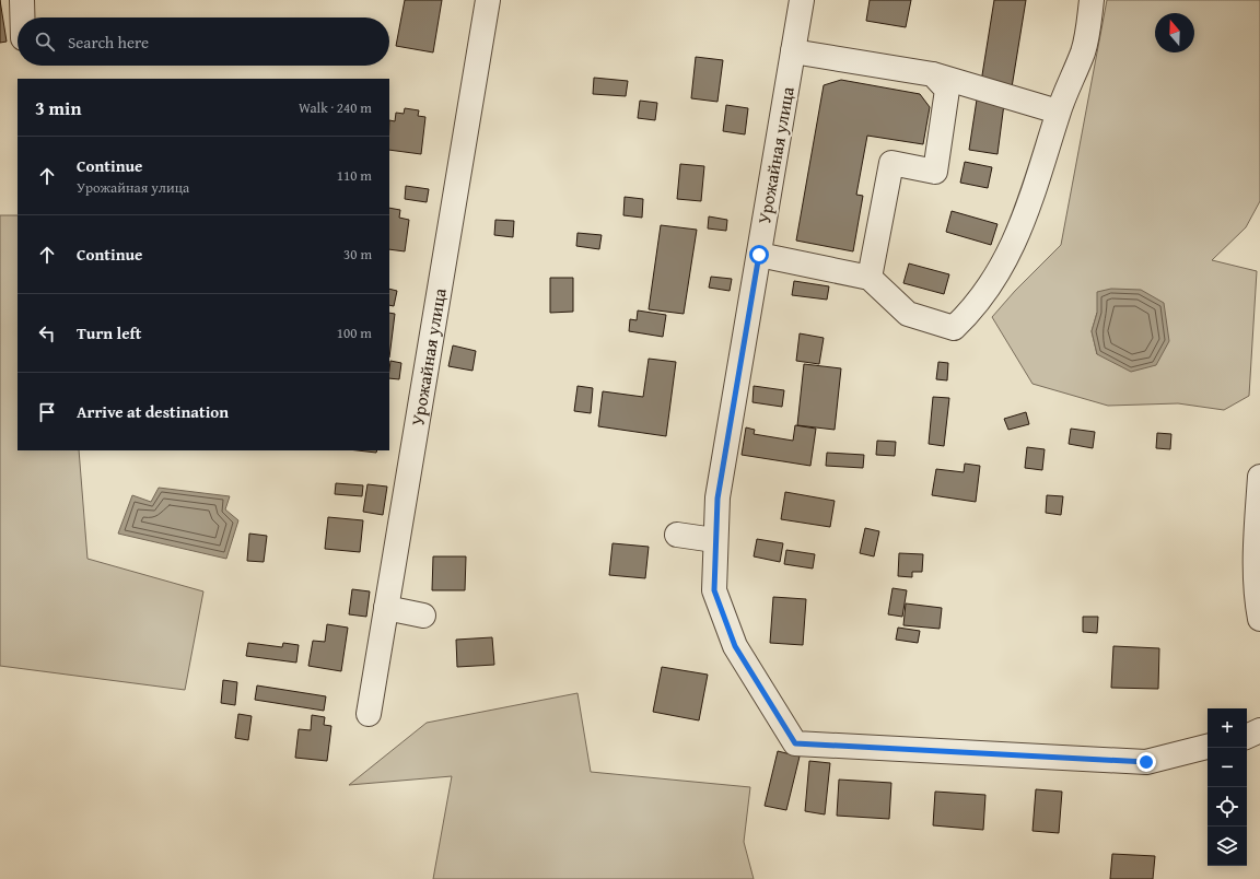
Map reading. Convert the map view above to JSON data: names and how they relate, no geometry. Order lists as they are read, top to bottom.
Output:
{
  "streets": {
    "street": ["Урожайная улица"]
  },
  "north": "top",
  "page": {
    "search": "Search here",
    "heading": ["3 min", "Walk · 240 m"],
    "list": [
      ["Continue", "Урожайная улица", "110 m"],
      ["Continue", "30 m"],
      ["Turn left", "100 m"],
      "Arrive at destination"
    ],
    "map_buttons": ["+", "−"]
  }
}
